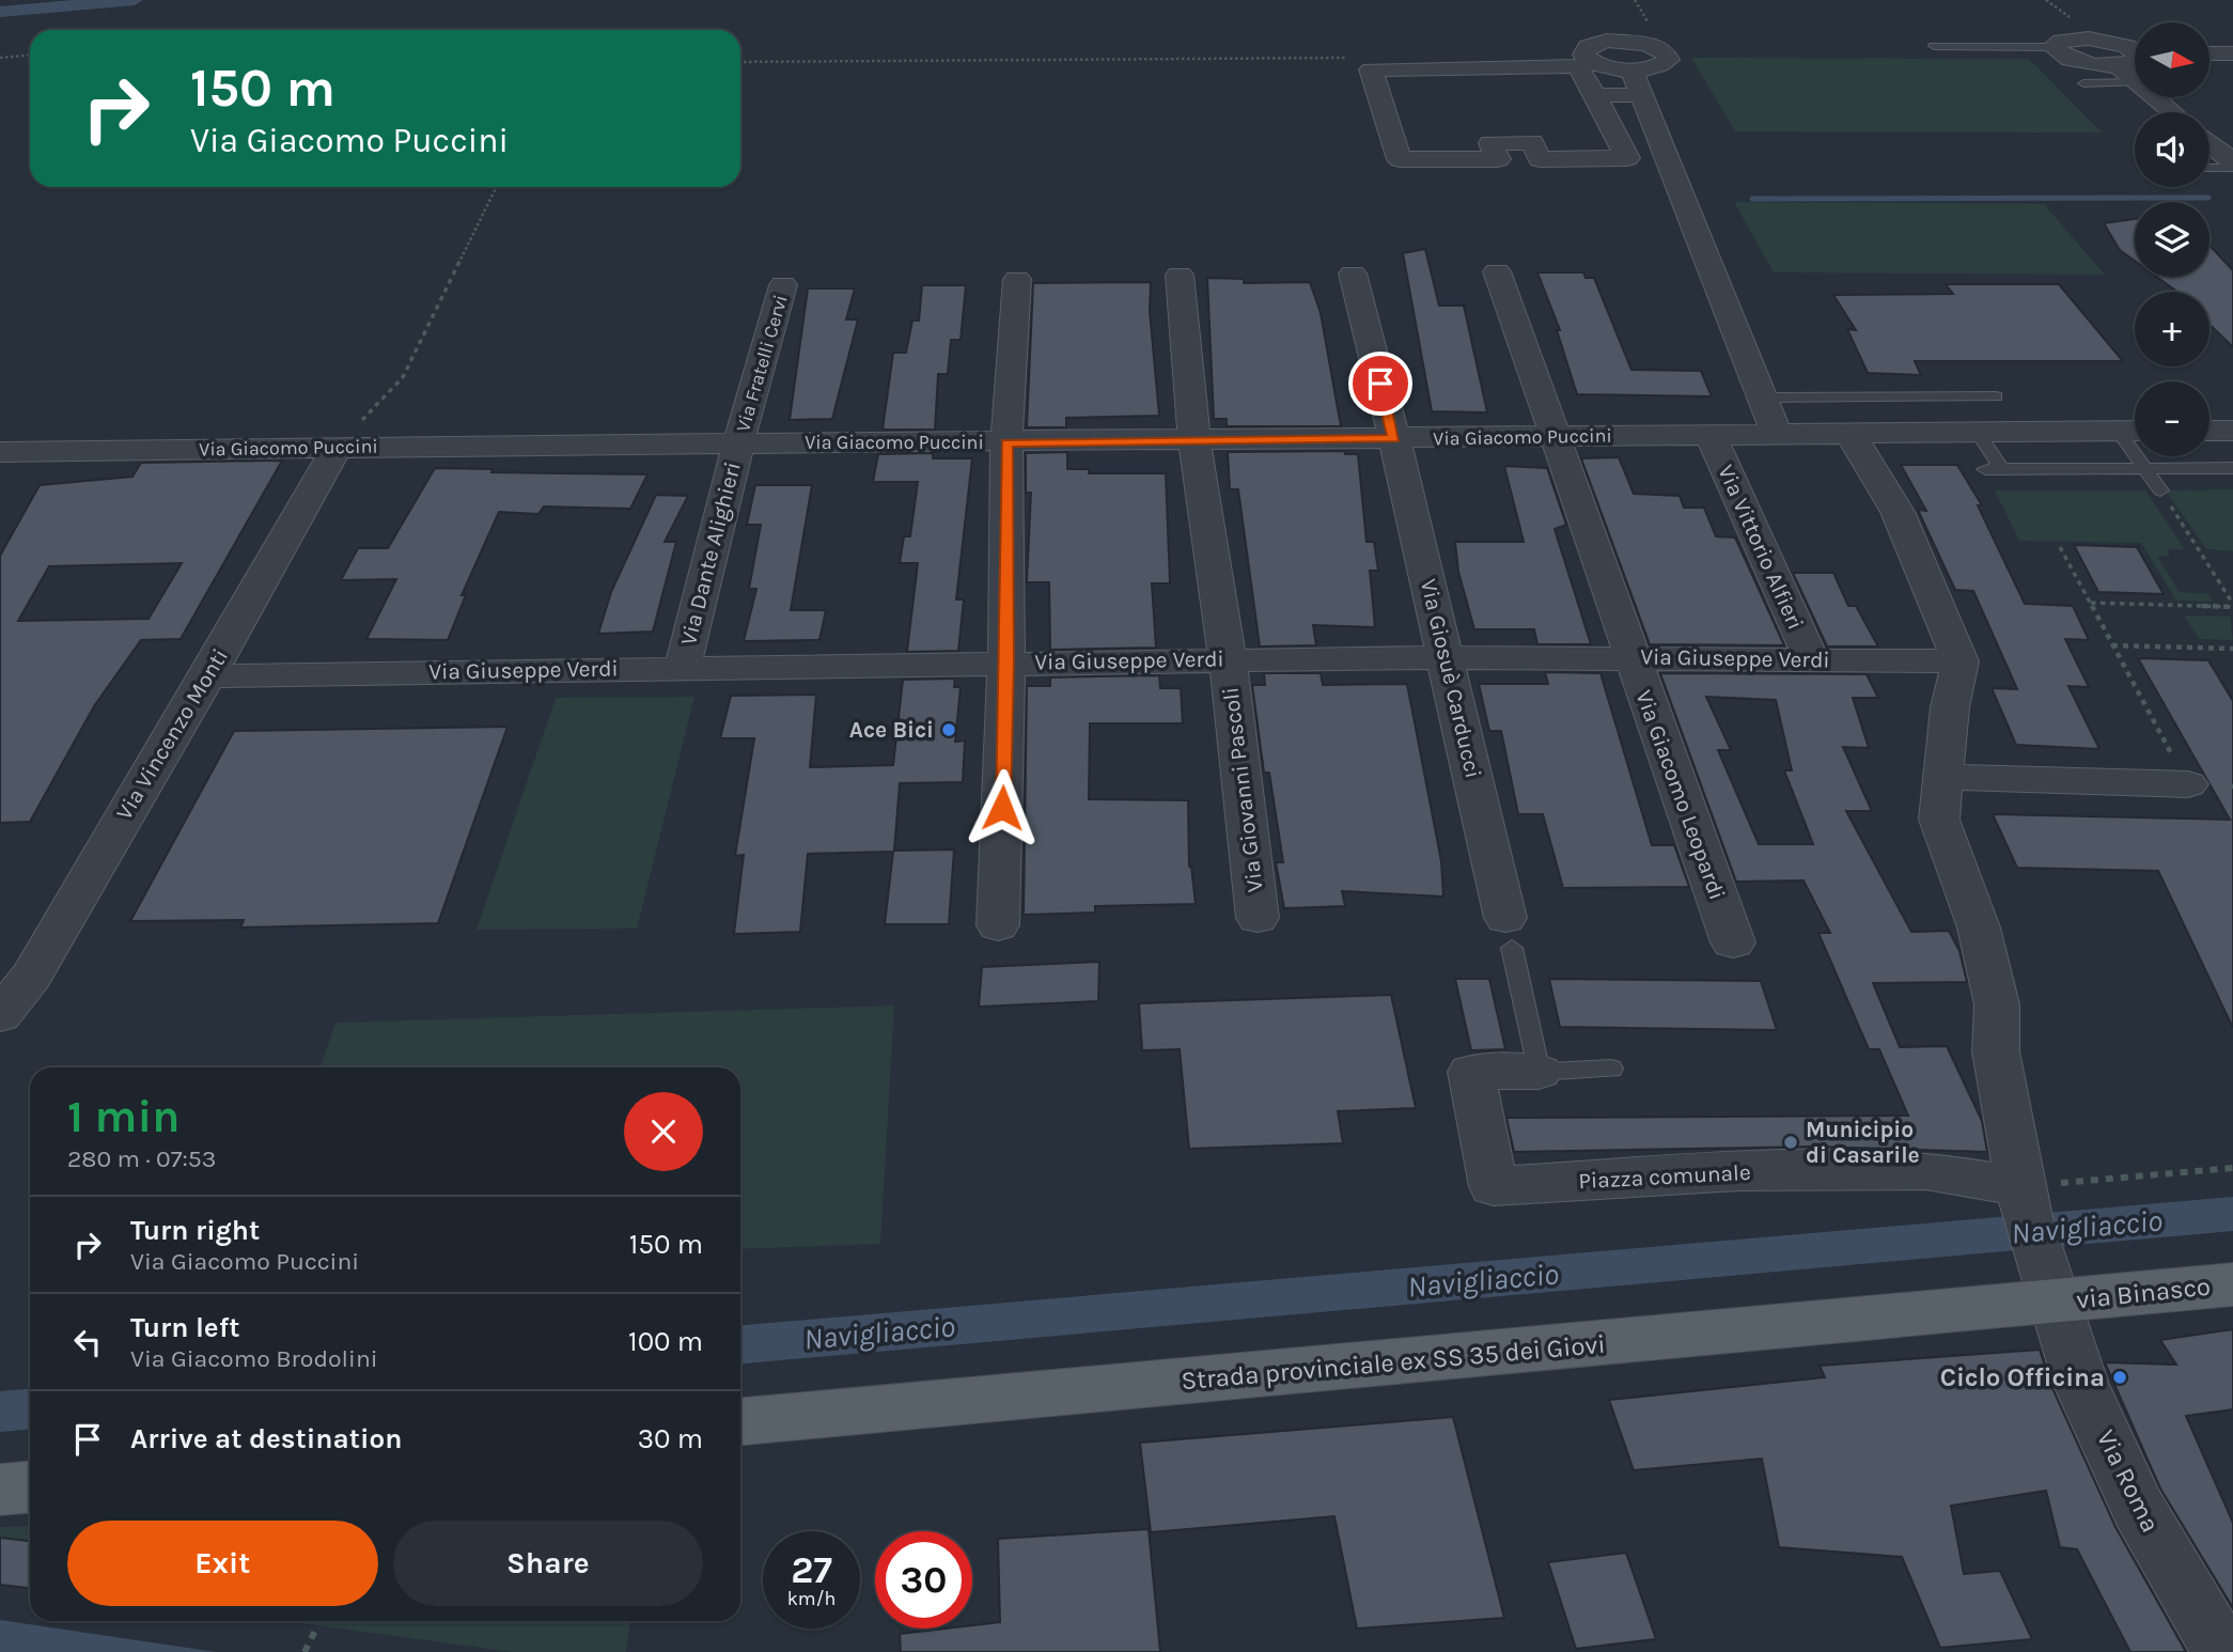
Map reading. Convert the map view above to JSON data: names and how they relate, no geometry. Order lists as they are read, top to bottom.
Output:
{
  "streets": {
    "main road": ["via Binasco", "Strada provinciale ex SS 35 dei Giovi"],
    "street": [
      "Via Fratelli Cervi",
      "Via Giacomo Puccini",
      "Via Vittorio Alfieri",
      "Via Dante Alighieri",
      "Via Giuseppe Verdi",
      "Via Giosuè Carducci",
      "Via Vincenzo Monti",
      "Via Giovanni Pascoli",
      "Via Giacomo Leopardi",
      "Piazza comunale",
      "Via Roma"
    ]
  },
  "crossings": [
    ["Via Fratelli Cervi", "Via Giacomo Puccini"],
    ["Via Fratelli Cervi", "Via Dante Alighieri"],
    ["Via Giacomo Puccini", "Via Vittorio Alfieri"],
    ["Via Giacomo Puccini", "Via Dante Alighieri"],
    ["Via Giacomo Puccini", "Via Giosuè Carducci"],
    ["Via Giacomo Puccini", "Via Vincenzo Monti"],
    ["Via Giacomo Puccini", "Via Giovanni Pascoli"],
    ["Via Giacomo Puccini", "Via Giacomo Leopardi"],
    ["Via Vittorio Alfieri", "Via Giuseppe Verdi"],
    ["Via Dante Alighieri", "Via Giuseppe Verdi"],
    ["Via Giuseppe Verdi", "Via Giosuè Carducci"],
    ["Via Giuseppe Verdi", "Via Vincenzo Monti"],
    ["Via Giuseppe Verdi", "Via Giovanni Pascoli"],
    ["Via Giuseppe Verdi", "Via Giacomo Leopardi"],
    ["Via Giuseppe Verdi", "Via Roma"],
    ["Piazza comunale", "Via Roma"],
    ["via Binasco", "Strada provinciale ex SS 35 dei Giovi"],
    ["via Binasco", "Via Roma"],
    ["Strada provinciale ex SS 35 dei Giovi", "Via Roma"]
  ],
  "water": ["Navigliaccio"],
  "places": ["Ace Bici", "Municipio di Casarile", "Ciclo Officina"],
  "north": "right",
  "page": {
    "map_buttons": ["+", "−"],
    "turn": ["150 m", "Via Giacomo Puccini"],
    "heading": ["1 min", "280 m · 07:53"],
    "list": [
      {
        "name": "Turn right",
        "note": "Via Giacomo Puccini",
        "value": "150 m"
      },
      {
        "name": "Turn left",
        "note": "Via Giacomo Brodolini",
        "value": "100 m"
      },
      {
        "name": "Arrive at destination",
        "value": "30 m"
      }
    ],
    "buttons": ["Exit", "Share"],
    "speed": "27 km/h",
    "limit": "30"
  }
}
